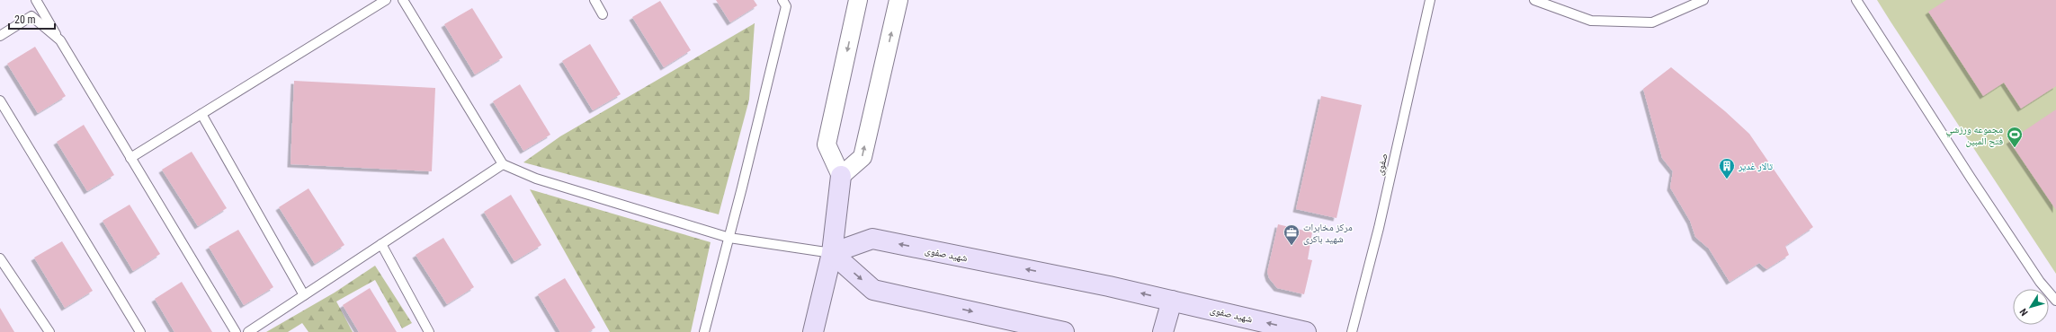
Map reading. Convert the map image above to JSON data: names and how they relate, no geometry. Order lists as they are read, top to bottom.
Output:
{
  "streets": {
    "street": ["شهید صفوی"],
    "lane": ["صفوی"]
  },
  "places": {
    "sports": ["مجموعه ورزشي فتح المبين"],
    "building": ["تالار غدیر"],
    "office": ["مرکز مخابرات شهید باکری"]
  },
  "scale_bar": "20 m",
  "north": "bottom left"
}
